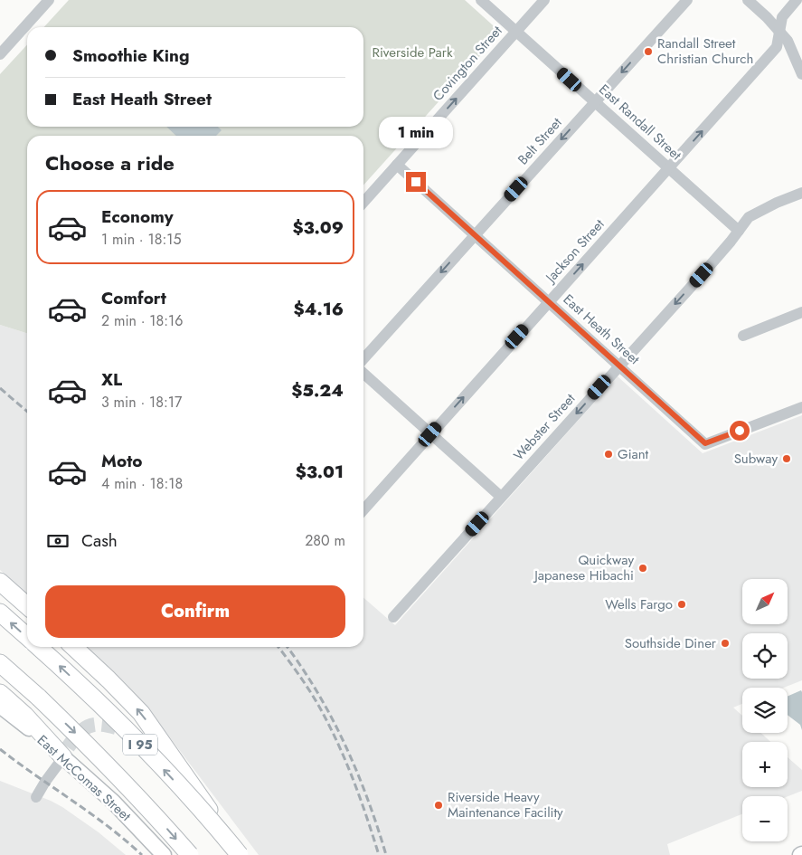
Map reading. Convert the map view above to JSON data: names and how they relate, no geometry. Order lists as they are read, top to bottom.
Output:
{
  "streets": {
    "highway": ["I 95"],
    "main road": ["East McComas Street"],
    "street": [
      "Covington Street",
      "East Randall Street",
      "Belt Street",
      "Jackson Street",
      "East Heath Street",
      "Webster Street"
    ]
  },
  "crossings": [
    ["Covington Street", "East Randall Street"],
    ["Covington Street", "East Heath Street"],
    ["East Randall Street", "Belt Street"],
    ["East Randall Street", "Jackson Street"],
    ["East Randall Street", "Webster Street"],
    ["Belt Street", "East Heath Street"],
    ["Jackson Street", "East Heath Street"],
    ["East Heath Street", "Webster Street"]
  ],
  "one_way": [
    "Covington Street",
    "Belt Street",
    "Jackson Street",
    "Webster Street"
  ],
  "parks": ["Riverside Park"],
  "places": [
    "Randall Street Christian Church",
    "Giant",
    "Subway",
    "Quickway Japanese Hibachi",
    "Wells Fargo",
    "Southside Diner",
    "Riverside Heavy Maintenance Facility"
  ],
  "north": "top right",
  "page": {
    "banner": ["Smoothie King", "East Heath Street"],
    "bubble": "1 min",
    "heading": "Choose a ride",
    "list": [
      {
        "name": "Economy",
        "note": "1 min · 18:15",
        "value": "$3.09"
      },
      {
        "name": "Comfort",
        "note": "2 min · 18:16",
        "value": "$4.16"
      },
      {
        "name": "XL",
        "note": "3 min · 18:17",
        "value": "$5.24"
      },
      {
        "name": "Moto",
        "note": "4 min · 18:18",
        "value": "$3.01"
      }
    ],
    "pay": ["Cash", "280 m"],
    "buttons": "Confirm",
    "map_buttons": ["+", "−"]
  }
}
